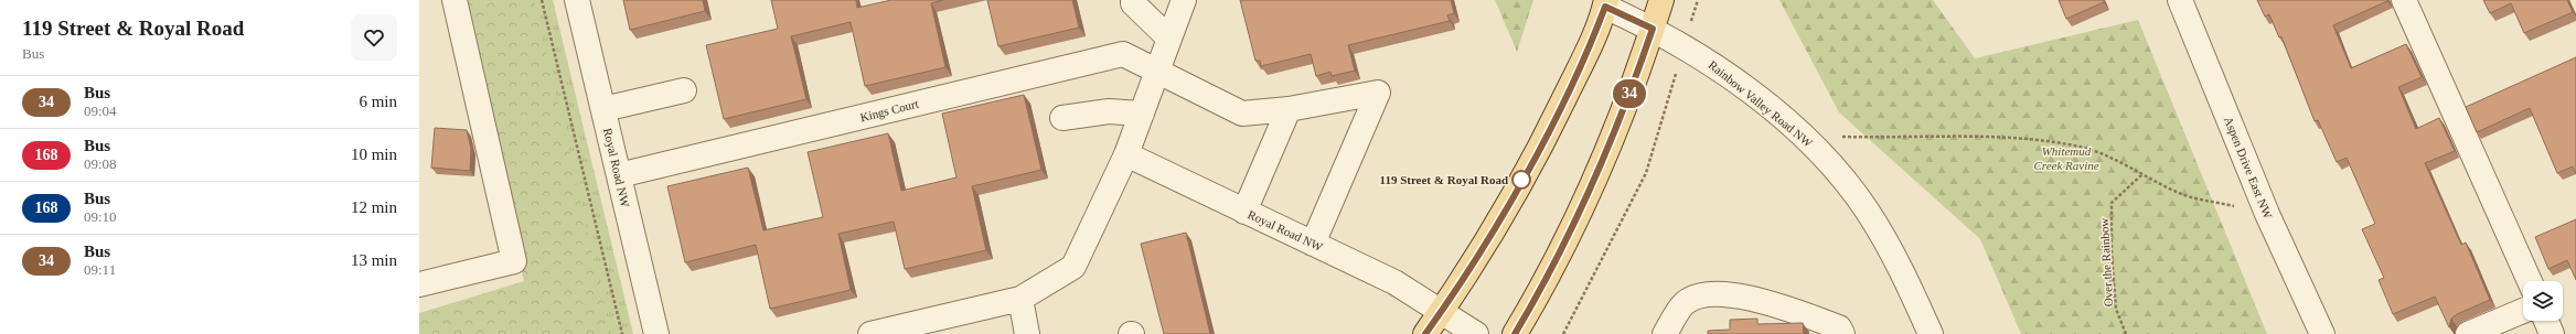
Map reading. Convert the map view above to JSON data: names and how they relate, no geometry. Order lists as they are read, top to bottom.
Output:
{
  "streets": {
    "street": [
      "Rainbow Valley Road NW",
      "Kings Court",
      "Royal Road NW",
      "Aspen Drive East NW"
    ],
    "path": ["Over the Rainbow"]
  },
  "crossings": [
    ["Kings Court", "Royal Road NW"]
  ],
  "parks": ["Whitemud Creek Ravine"],
  "places": ["119 Street & Royal Road"],
  "lines": ["bus line 34"],
  "page": {
    "heading": ["119 Street & Royal Road", "Bus"],
    "on_map": "34",
    "list": [
      {
        "mark": "34",
        "name": "Bus",
        "note": "09:04",
        "value": "6 min"
      },
      {
        "mark": "168",
        "name": "Bus",
        "note": "09:08",
        "value": "10 min"
      },
      {
        "mark": "168",
        "name": "Bus",
        "note": "09:10",
        "value": "12 min"
      },
      {
        "mark": "34",
        "name": "Bus",
        "note": "09:11",
        "value": "13 min"
      }
    ]
  }
}
